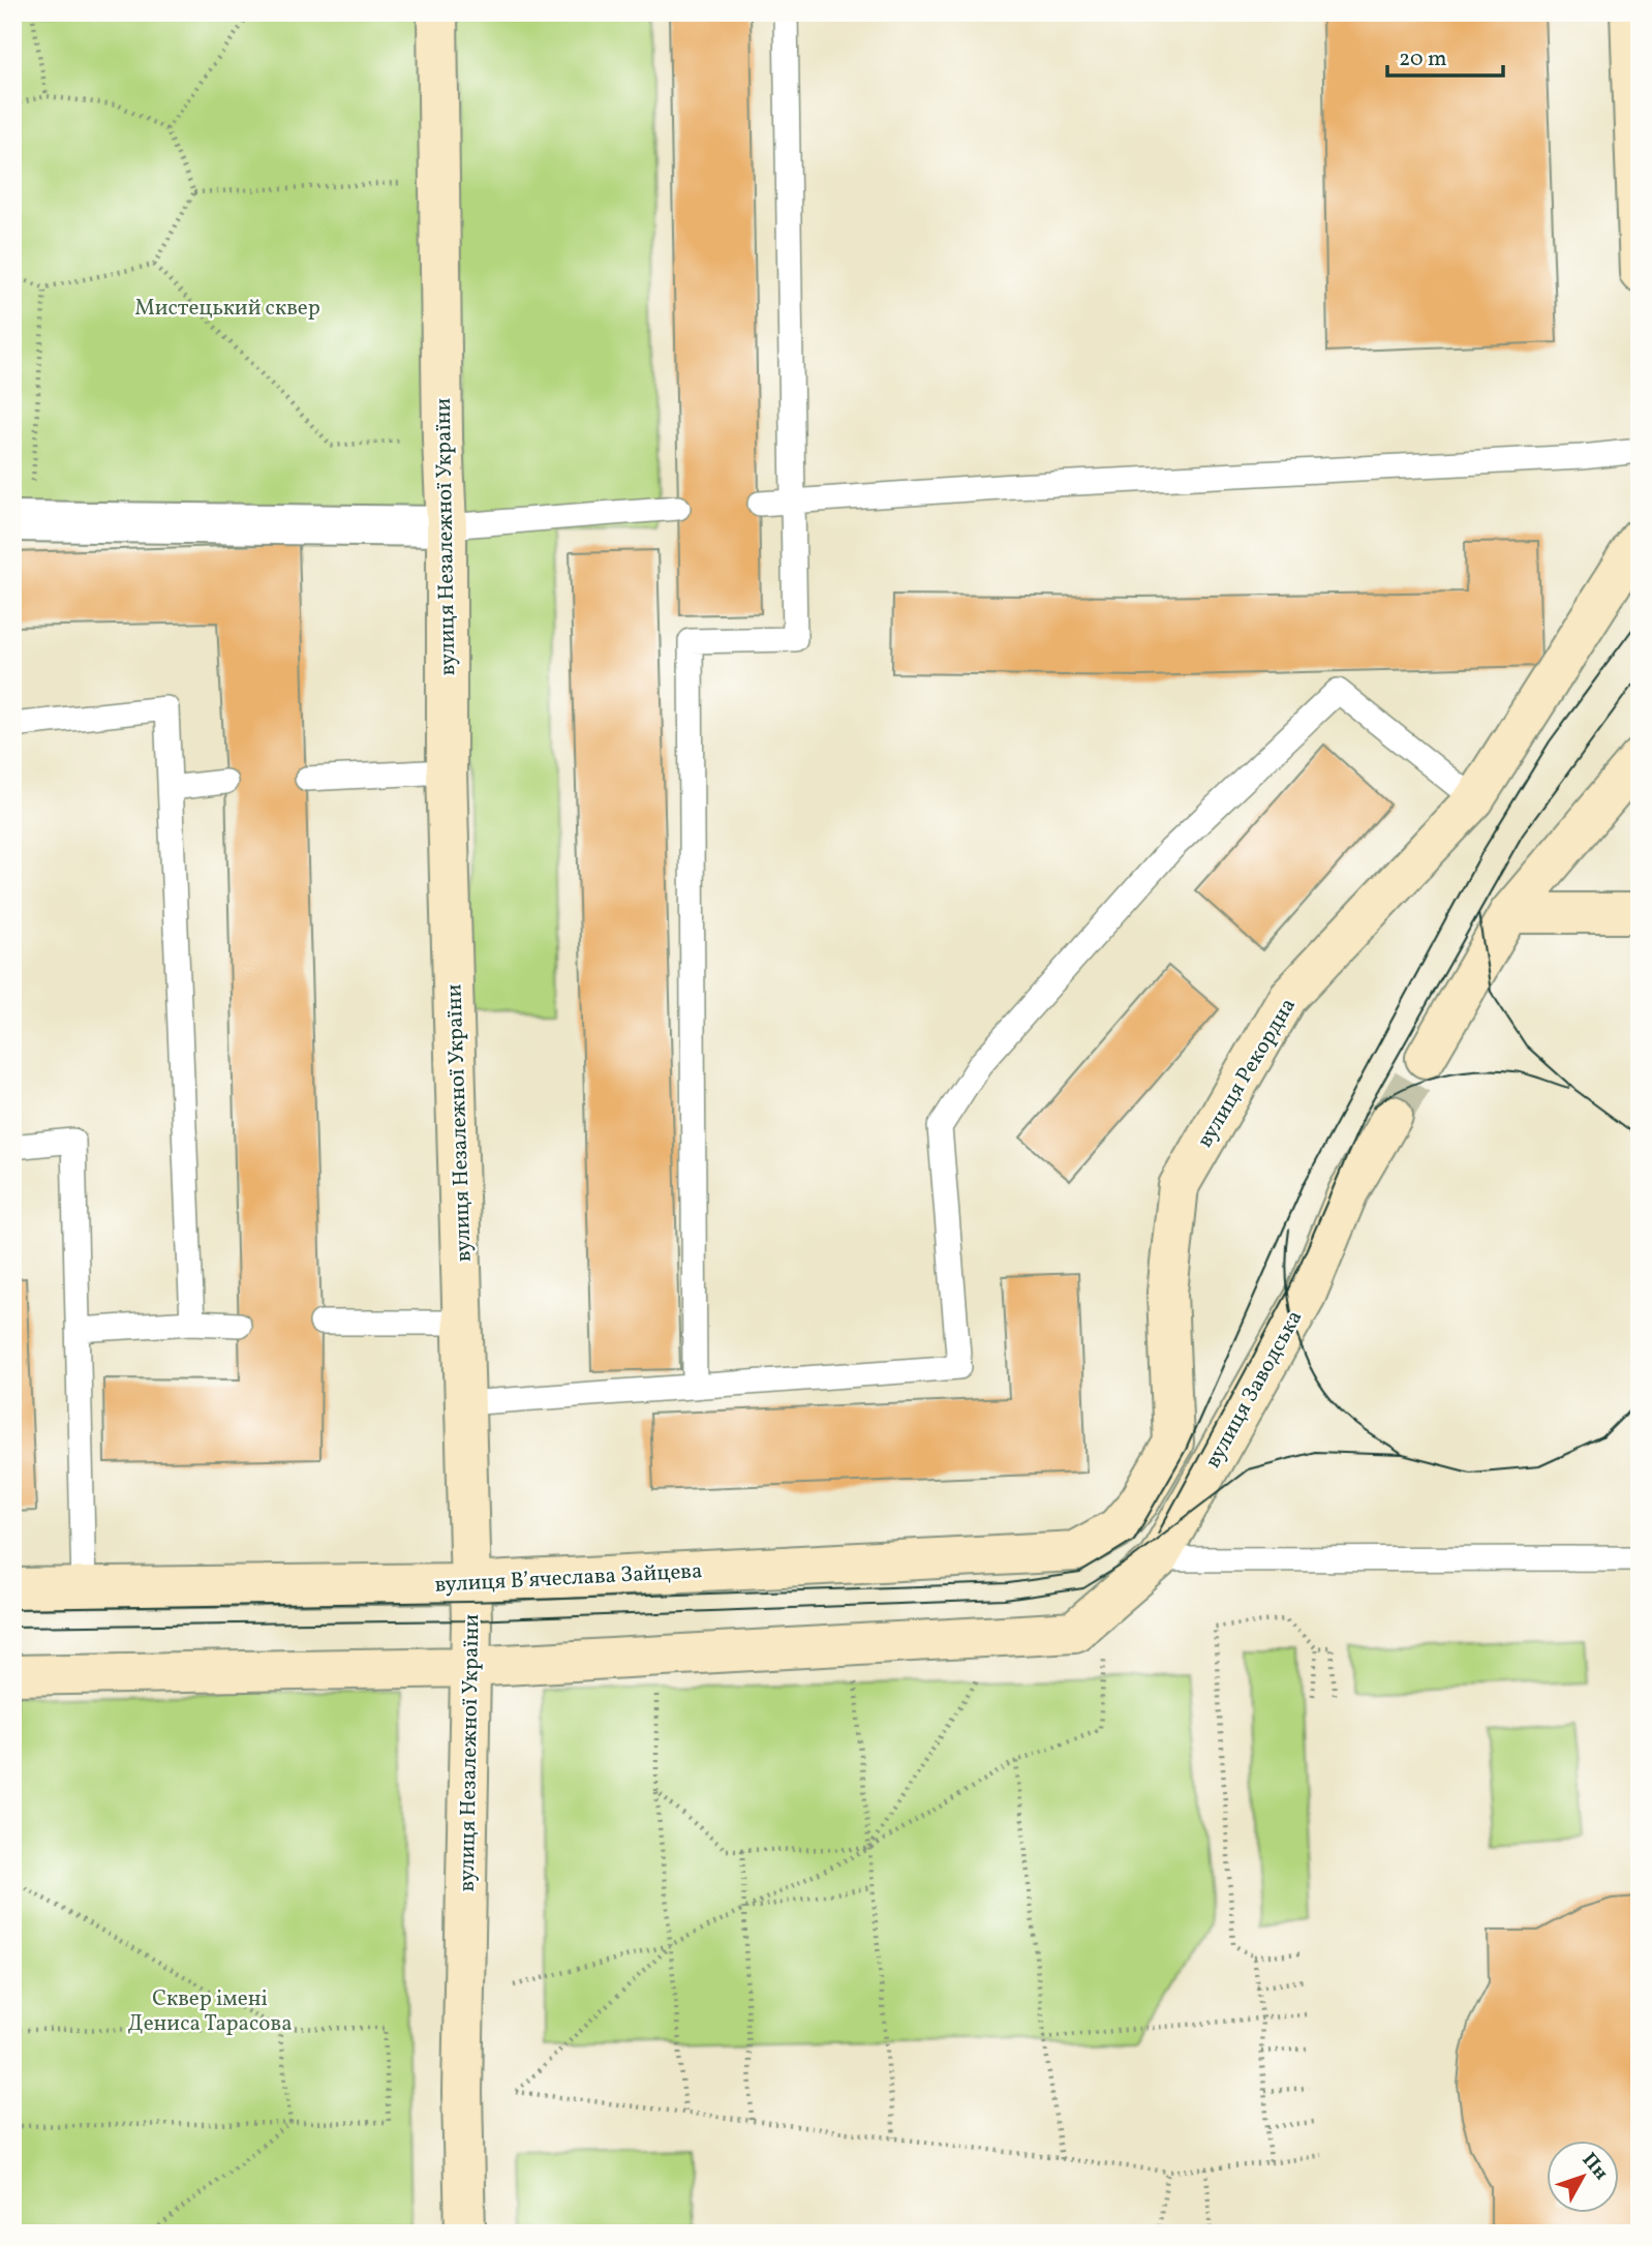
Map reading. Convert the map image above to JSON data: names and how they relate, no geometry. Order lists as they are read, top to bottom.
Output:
{
  "streets": {
    "street": [
      "вулиця Незалежної України",
      "вулиця Рекордна",
      "вулиця Заводська",
      "вулиця Вʼячеслава Зайцева"
    ]
  },
  "crossings": [
    ["вулиця Незалежної України", "вулиця Вʼячеслава Зайцева"],
    ["вулиця Рекордна", "вулиця Вʼячеслава Зайцева"]
  ],
  "parks": ["Мистецький сквер", "Сквер імені Дениса Тарасова"],
  "scale_bar": "20 m",
  "north": "top right"
}
